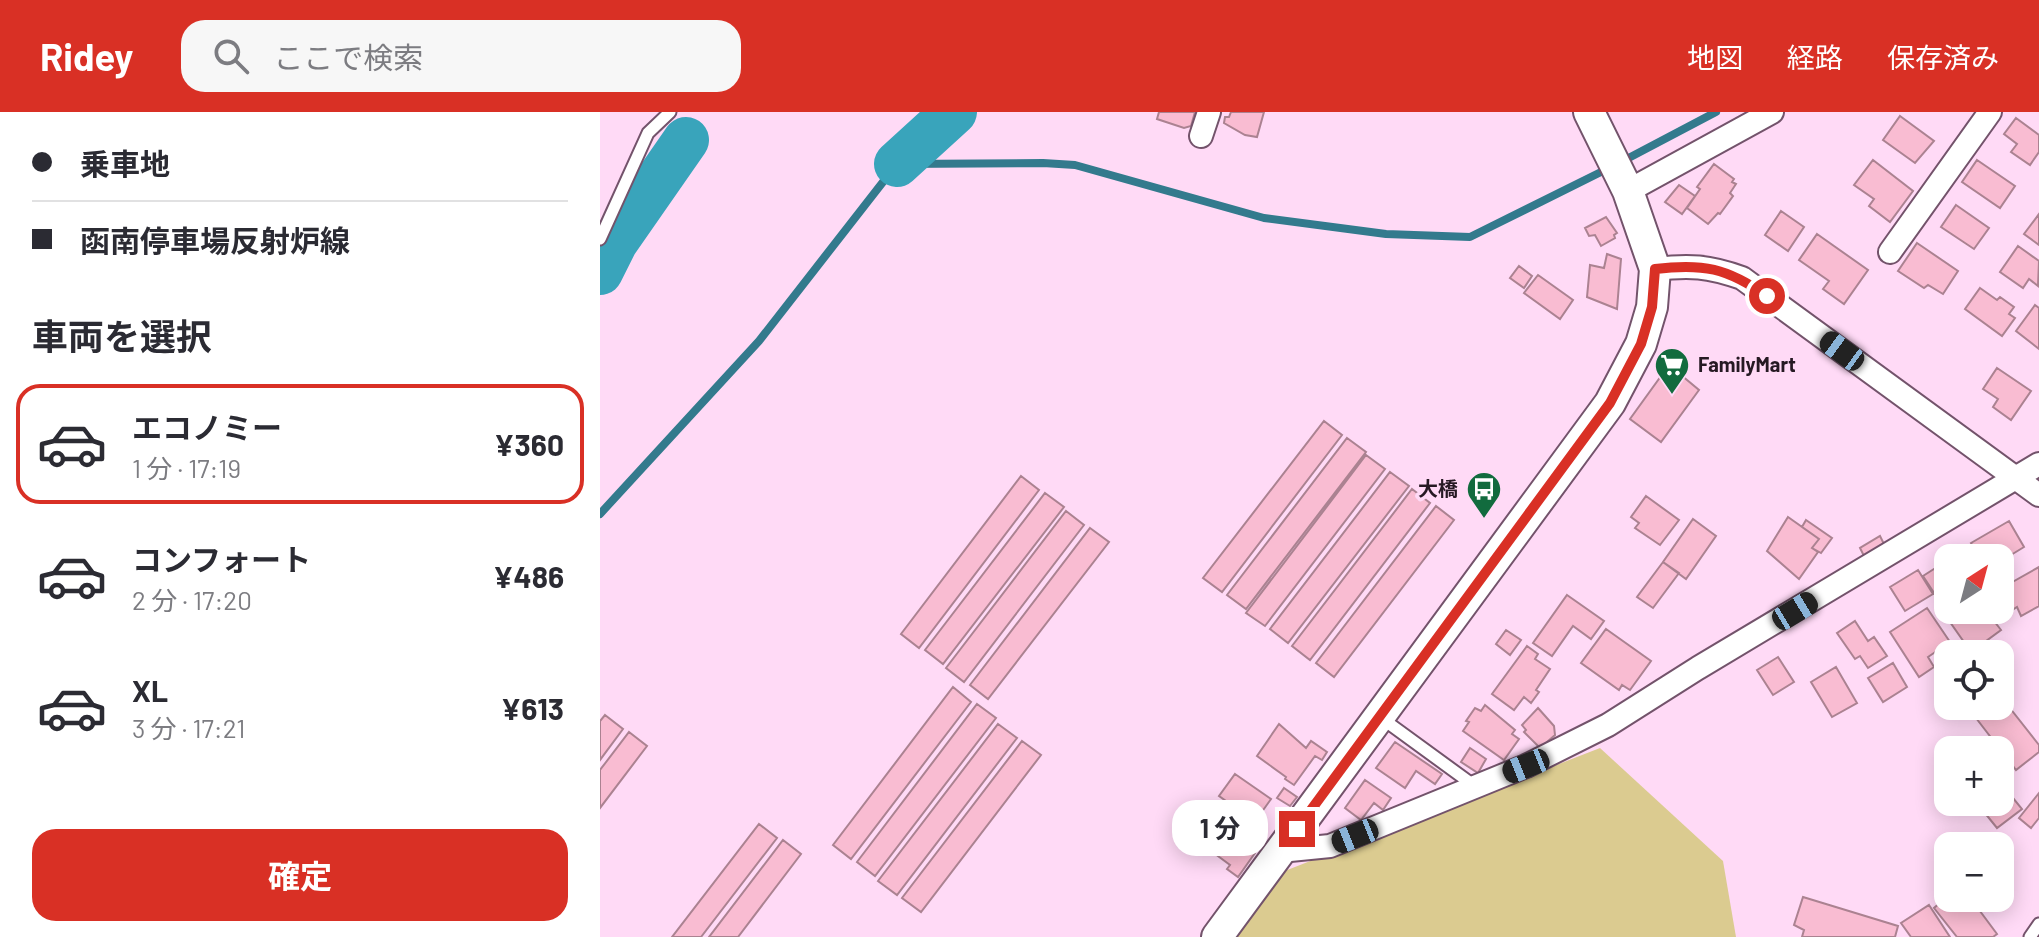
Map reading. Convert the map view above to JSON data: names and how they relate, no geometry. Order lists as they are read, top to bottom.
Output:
{
  "places": {
    "supermarket": ["FamilyMart"],
    "bus stop": ["大橋"]
  },
  "north": "top right",
  "page": {
    "header": "Ridey",
    "search": "ここで検索",
    "nav": ["地図", "経路", "保存済み"],
    "banner": ["乗車地", "函南停車場反射炉線"],
    "heading": "車両を選択",
    "list": [
      {
        "name": "エコノミー",
        "note": "1 分 · 17:19",
        "value": "¥360"
      },
      {
        "name": "コンフォート",
        "note": "2 分 · 17:20",
        "value": "¥486"
      },
      {
        "name": "XL",
        "note": "3 分 · 17:21",
        "value": "¥613"
      }
    ],
    "map_buttons": ["+", "−"],
    "bubble": "1 分",
    "buttons": "確定"
  }
}
